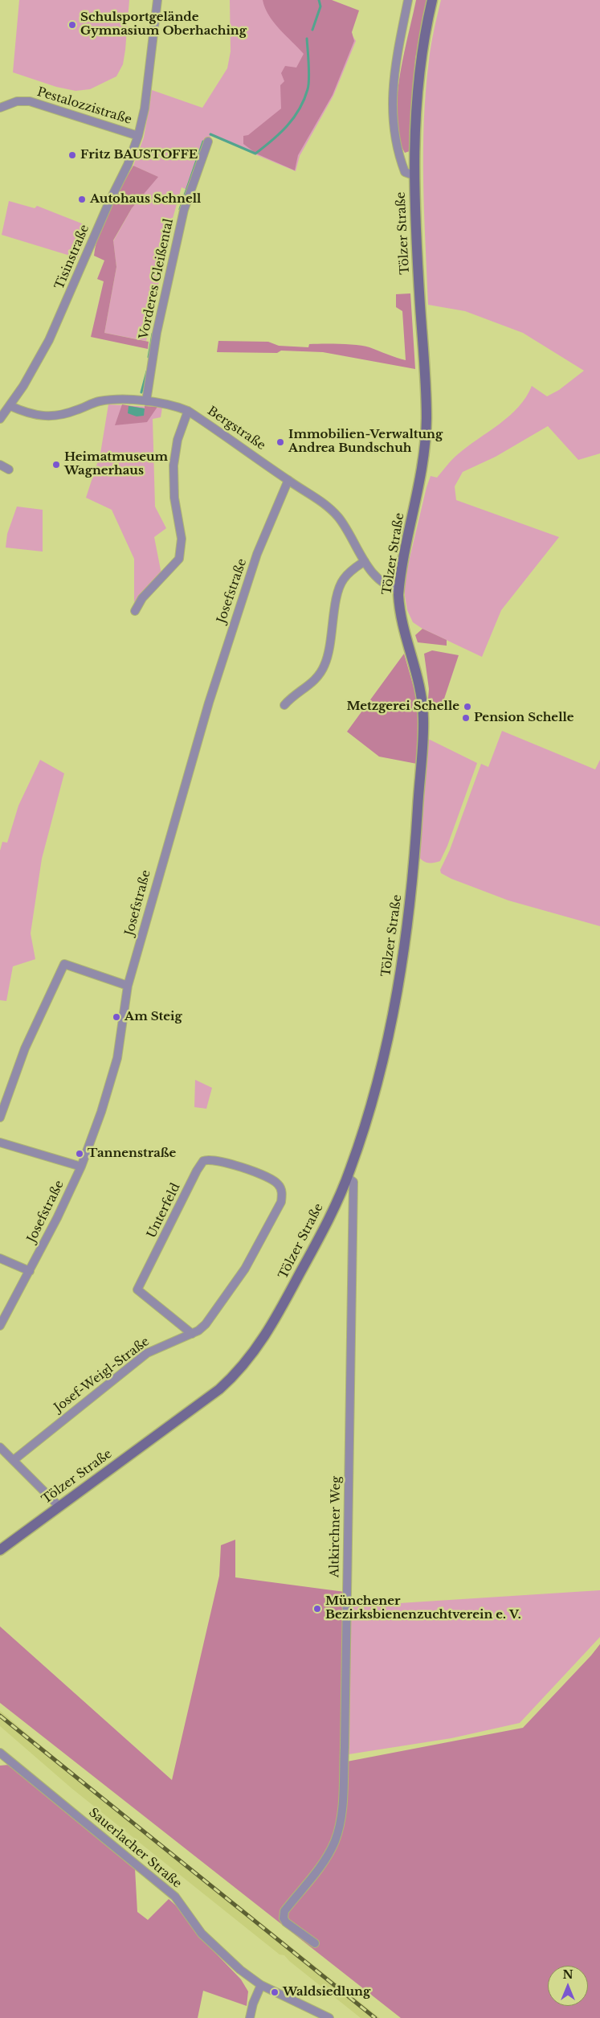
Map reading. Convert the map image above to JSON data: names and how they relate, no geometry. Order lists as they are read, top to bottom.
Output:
{
  "streets": {
    "main road": ["Tölzer Straße"],
    "street": [
      "Pestalozzistraße",
      "Tisinstraße",
      "Vorderes Gleißental",
      "Bergstraße",
      "Josefstraße",
      "Unterfeld",
      "Josef-Weigl-Straße",
      "Altkirchner Weg",
      "Sauerlacher Straße"
    ]
  },
  "crossings": [
    ["Pestalozzistraße", "Tisinstraße"],
    ["Tölzer Straße", "Bergstraße"],
    ["Tölzer Straße", "Altkirchner Weg"],
    ["Tisinstraße", "Bergstraße"],
    ["Vorderes Gleißental", "Bergstraße"],
    ["Bergstraße", "Josefstraße"],
    ["Unterfeld", "Josef-Weigl-Straße"]
  ],
  "places": [
    "Schulsportgelände Gymnasium Oberhaching",
    "Fritz BAUSTOFFE",
    "Autohaus Schnell",
    "Immobilien-Verwaltung Andrea Bundschuh",
    "Heimatmuseum Wagnerhaus",
    "Metzgerei Schelle",
    "Pension Schelle",
    "Am Steig",
    "Tannenstraße",
    "Münchener Bezirksbienenzuchtverein e. V.",
    "Waldsiedlung"
  ],
  "north": "top"
}
